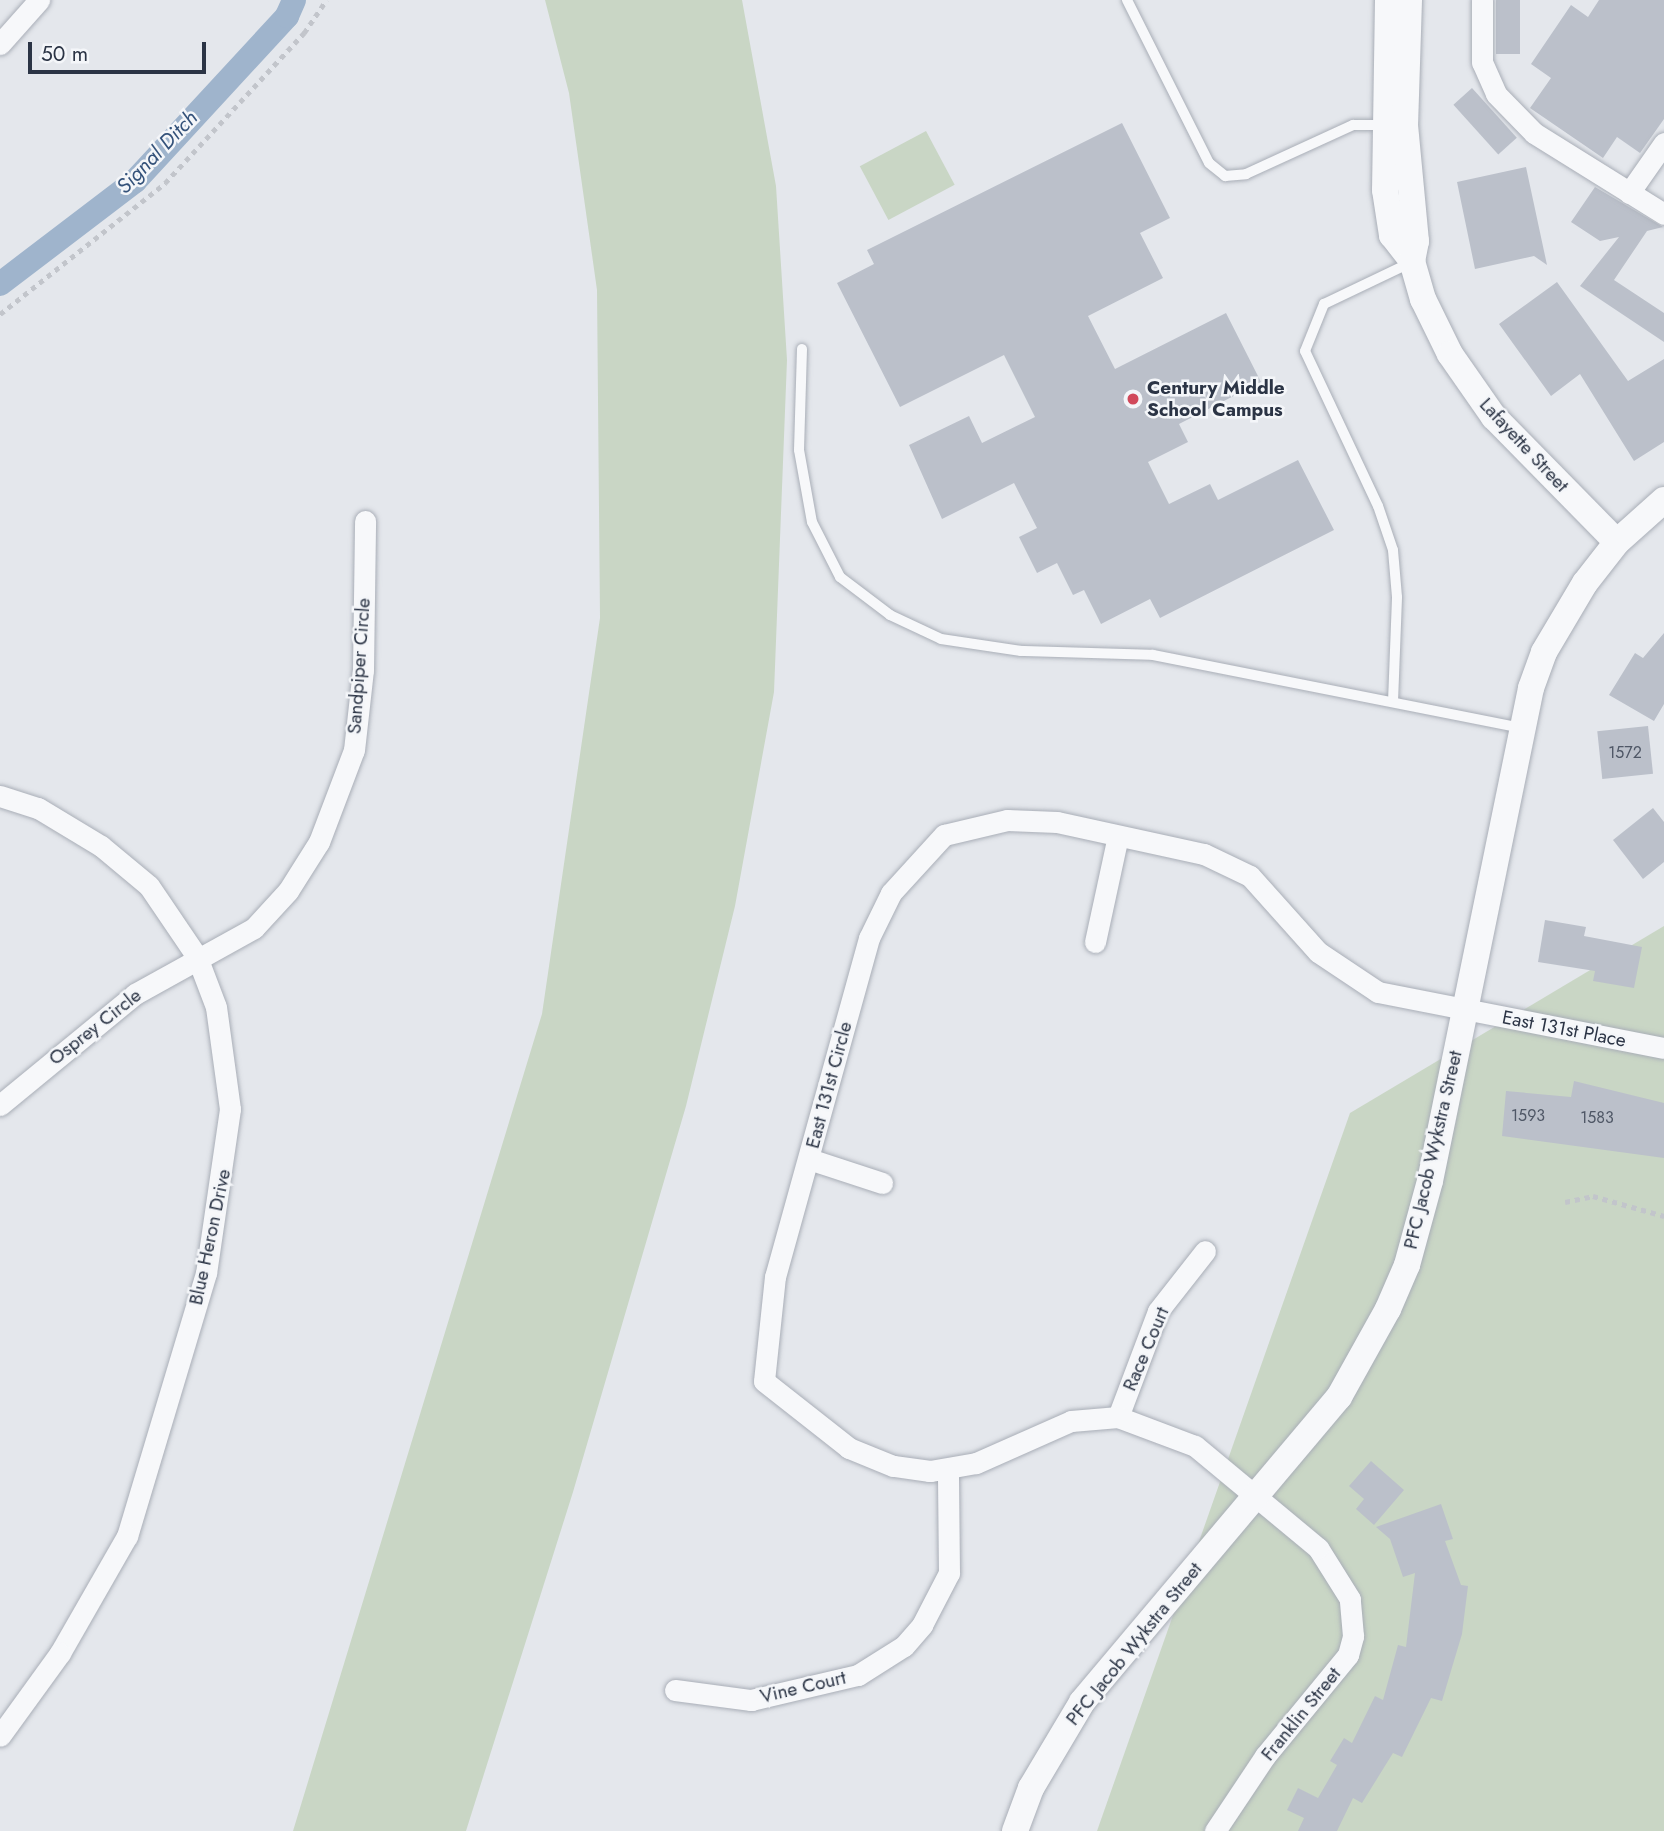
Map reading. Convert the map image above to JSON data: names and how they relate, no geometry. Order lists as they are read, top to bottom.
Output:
{
  "streets": {
    "street": [
      "Lafayette Street",
      "Sandpiper Circle",
      "Osprey Circle",
      "East 131st Place",
      "East 131st Circle",
      "PFC Jacob Wykstra Street",
      "Blue Heron Drive",
      "Race Court",
      "Vine Court",
      "Franklin Street"
    ]
  },
  "crossings": [
    ["Lafayette Street", "PFC Jacob Wykstra Street"],
    ["Sandpiper Circle", "Osprey Circle"],
    ["Sandpiper Circle", "Blue Heron Drive"],
    ["Osprey Circle", "Blue Heron Drive"],
    ["East 131st Place", "East 131st Circle"],
    ["East 131st Place", "PFC Jacob Wykstra Street"],
    ["East 131st Circle", "PFC Jacob Wykstra Street"],
    ["East 131st Circle", "Race Court"],
    ["East 131st Circle", "Vine Court"],
    ["East 131st Circle", "Franklin Street"],
    ["PFC Jacob Wykstra Street", "Franklin Street"]
  ],
  "water": ["Signal Ditch"],
  "places": ["Century Middle School Campus"],
  "house_numbers": ["1572", "1593", "1583"],
  "scale_bar": "50 m"
}
